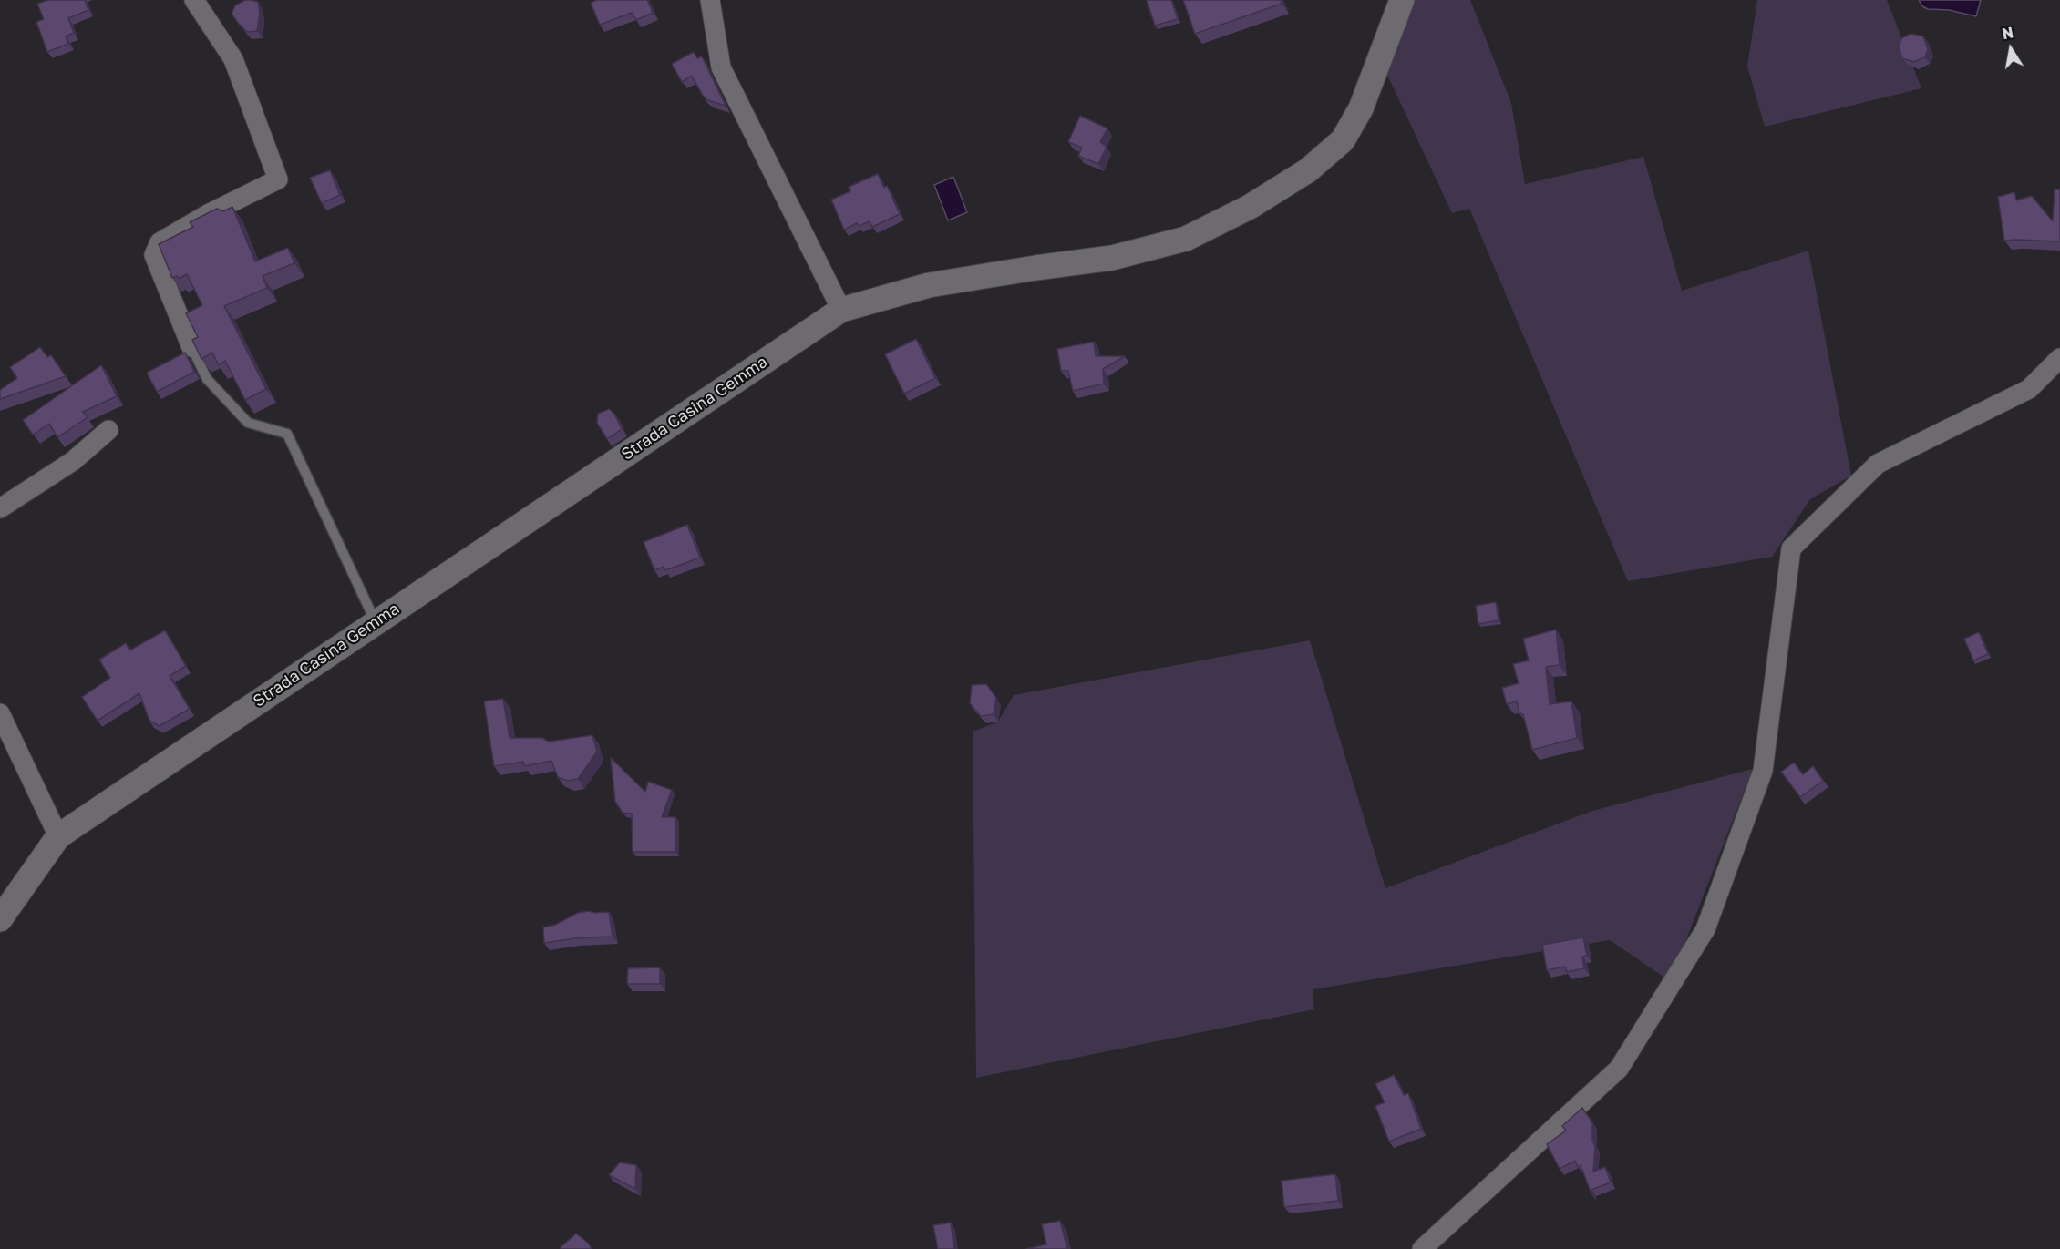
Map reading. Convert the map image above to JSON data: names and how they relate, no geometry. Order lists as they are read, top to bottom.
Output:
{
  "streets": {
    "street": ["Strada Casina Gemma"]
  },
  "north": "top"
}
